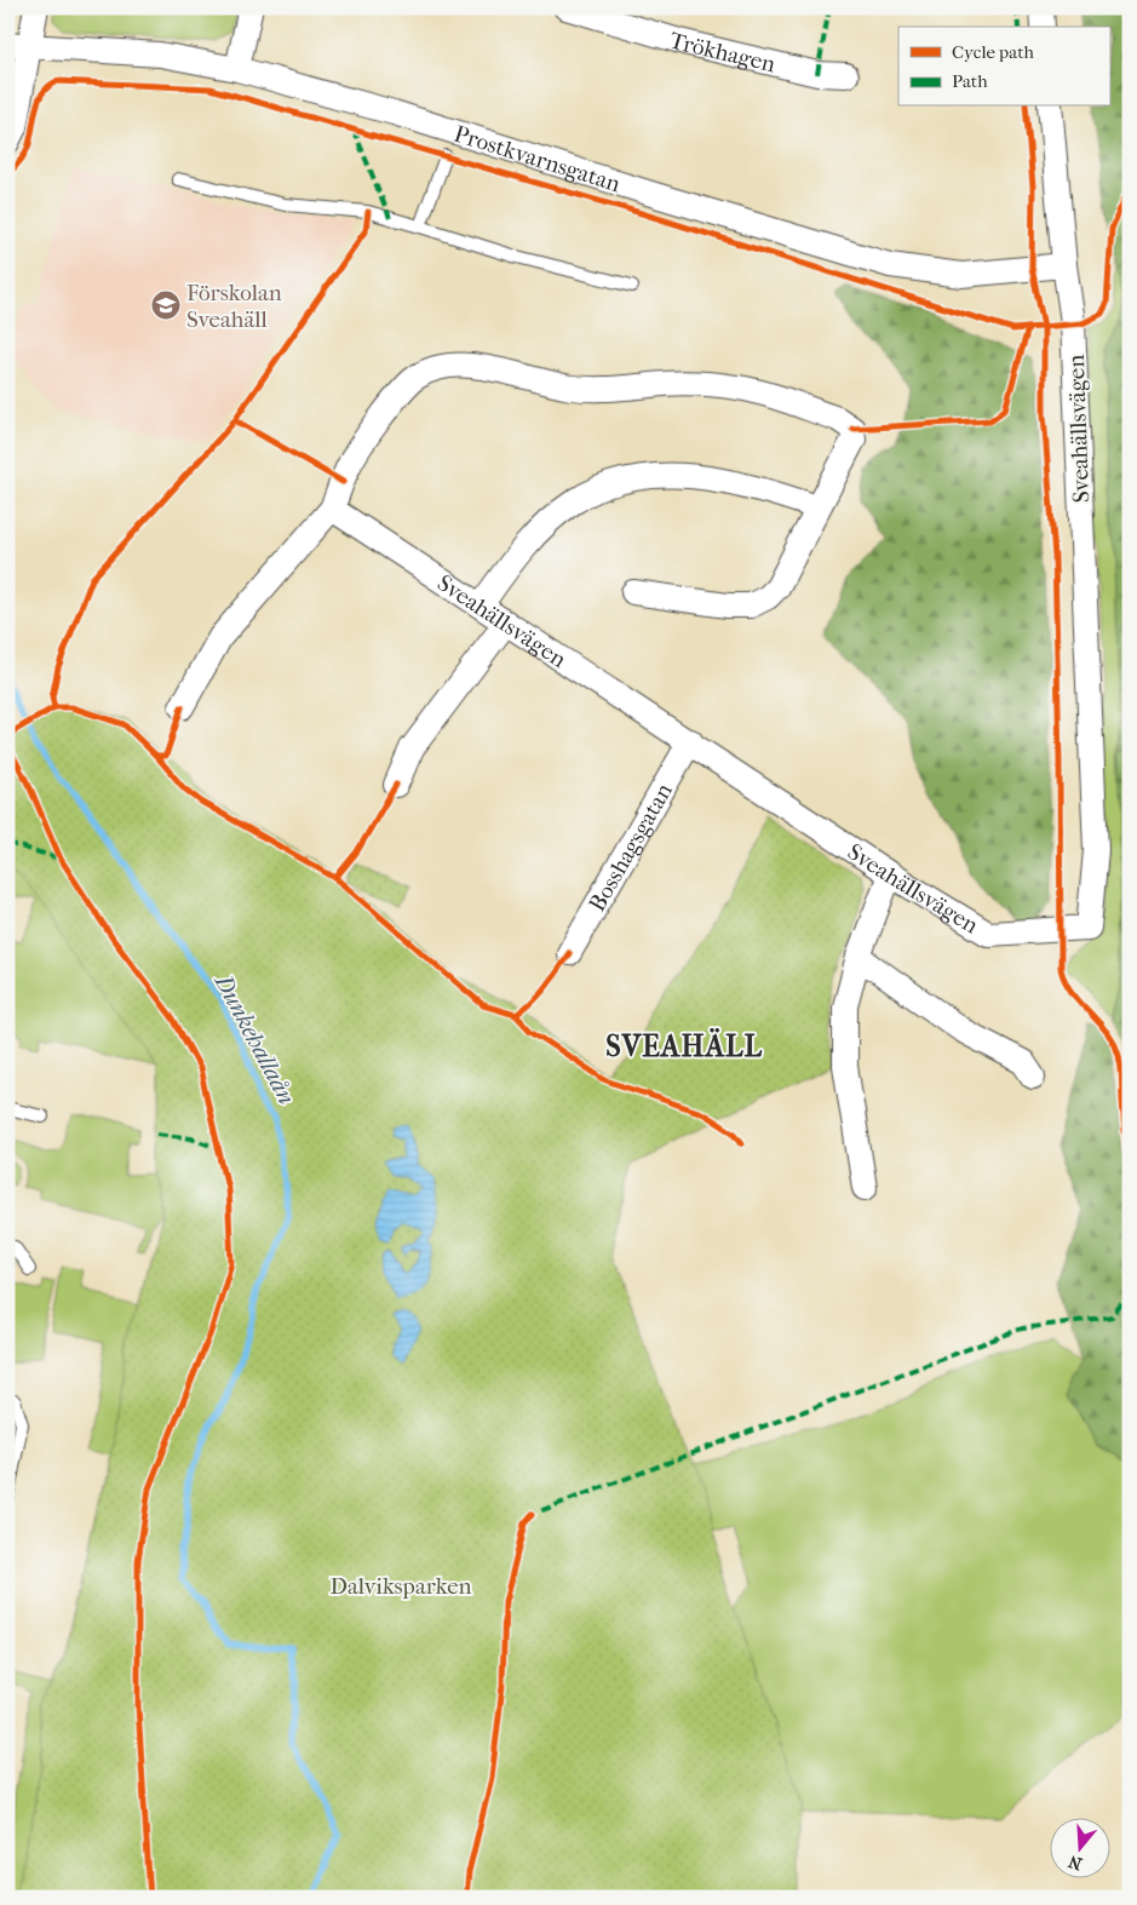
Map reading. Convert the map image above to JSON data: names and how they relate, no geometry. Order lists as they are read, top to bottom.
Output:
{
  "streets": {
    "street": [
      "Trökhagen",
      "Prostkvarnsgatan",
      "Sveahällsvägen",
      "Bosshagsgatan"
    ]
  },
  "crossings": [
    ["Prostkvarnsgatan", "Sveahällsvägen"],
    ["Sveahällsvägen", "Bosshagsgatan"]
  ],
  "districts": ["SVEAHÄLL"],
  "water": ["Dunkehallaån"],
  "parks": ["Dalviksparken"],
  "places": {
    "school or university": ["Förskolan Sveahäll"]
  },
  "legend": ["Cycle path", "Path"],
  "north": "bottom"
}
